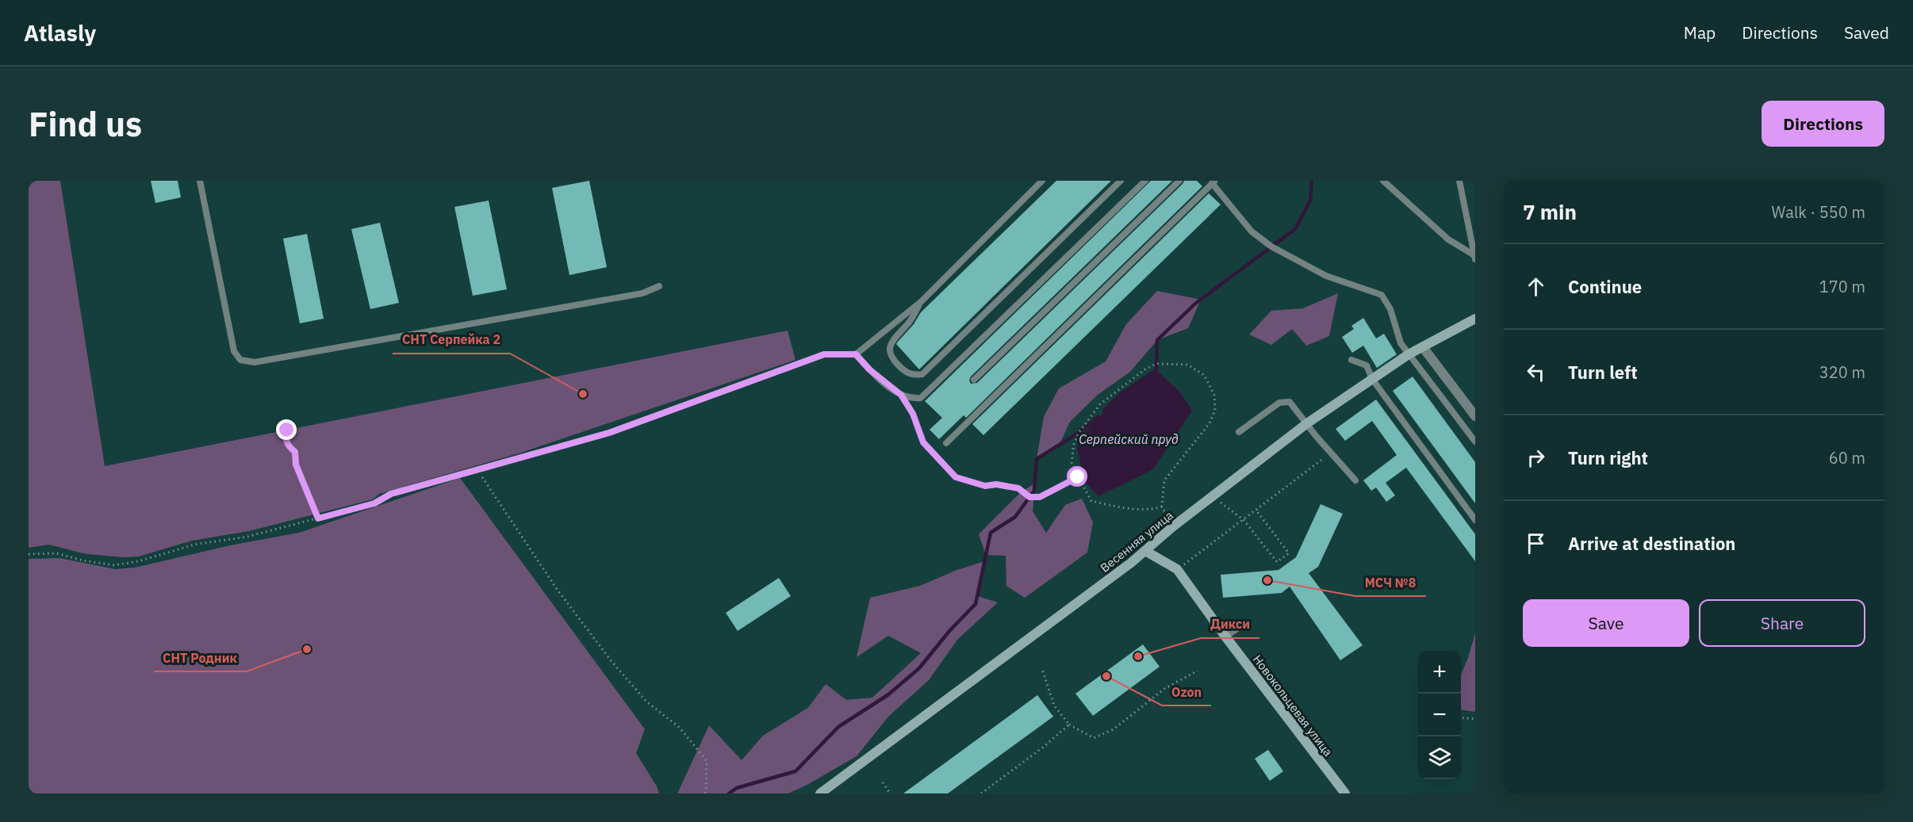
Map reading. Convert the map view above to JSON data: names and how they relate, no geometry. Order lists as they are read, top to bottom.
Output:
{
  "streets": {
    "street": ["Весенняя улица", "Новокольцевая улица"]
  },
  "crossings": [
    ["Весенняя улица", "Новокольцевая улица"]
  ],
  "water": ["Серпейский пруд"],
  "places": [
    "СНТ Серпейка 2",
    "МСЧ №8",
    "СНТ Родник",
    "Дикси",
    "Ozon"
  ],
  "page": {
    "header": "Atlasly",
    "nav": ["Map", "Directions", "Saved"],
    "buttons": [
      "Directions",
      ["Save", "Share"]
    ],
    "title": "Find us",
    "heading": ["7 min", "Walk · 550 m"],
    "list": [
      ["Continue", "170 m"],
      ["Turn left", "320 m"],
      ["Turn right", "60 m"],
      "Arrive at destination"
    ],
    "map_buttons": ["+", "−"]
  }
}
